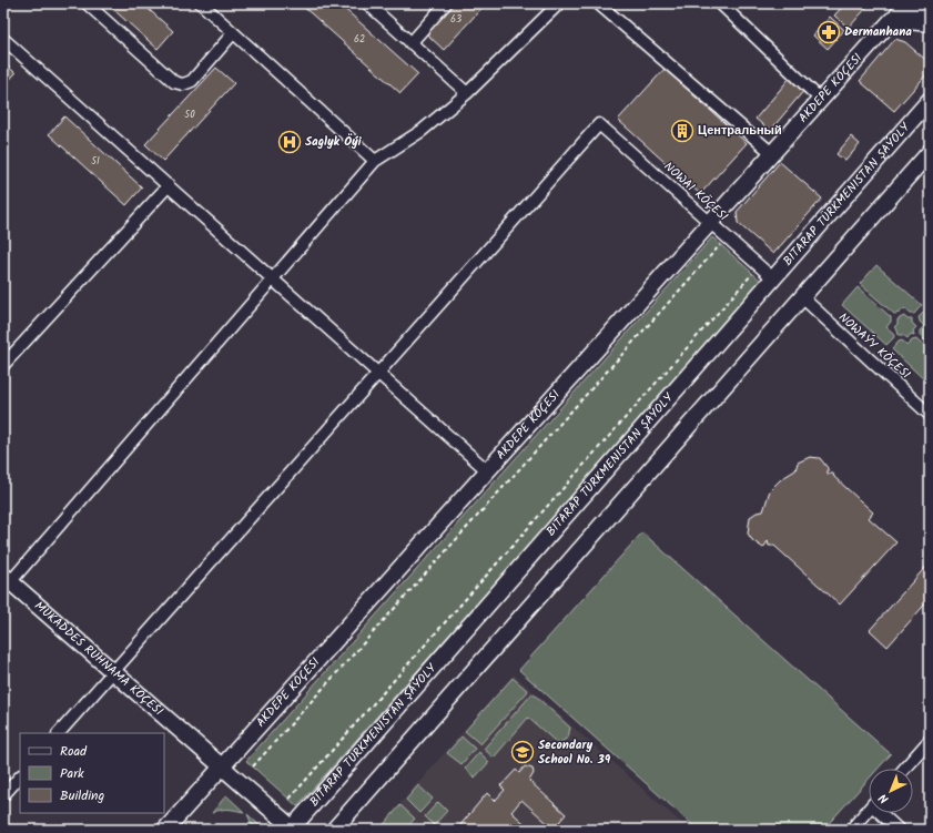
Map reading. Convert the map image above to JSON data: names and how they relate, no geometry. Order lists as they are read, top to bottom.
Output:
{
  "streets": {
    "main road": ["AKDEPE KÖÇESI", "BITARAP TÜRKMENISTAN ŞAÝOLY", "MUKADDES RUHNAMA KÖÇESI"],
    "street": ["NOWAI KÖÇESI", "NOWAÝY KÖÇESI"]
  },
  "crossings": [
    ["AKDEPE KÖÇESI", "NOWAI KÖÇESI"],
    ["AKDEPE KÖÇESI", "MUKADDES RUHNAMA KÖÇESI"],
    ["NOWAI KÖÇESI", "BITARAP TÜRKMENISTAN ŞAÝOLY"],
    ["BITARAP TÜRKMENISTAN ŞAÝOLY", "MUKADDES RUHNAMA KÖÇESI"]
  ],
  "places": {
    "pharmacy": ["Dermanhana"],
    "building": ["Центральный"],
    "hospital": ["Saglyk Öýi"],
    "school or university": ["Secondary School No. 39"]
  },
  "house_numbers": [
    "63",
    "62",
    "50",
    "51"
  ],
  "legend": ["Road", "Park", "Building"],
  "north": "bottom left"
}
